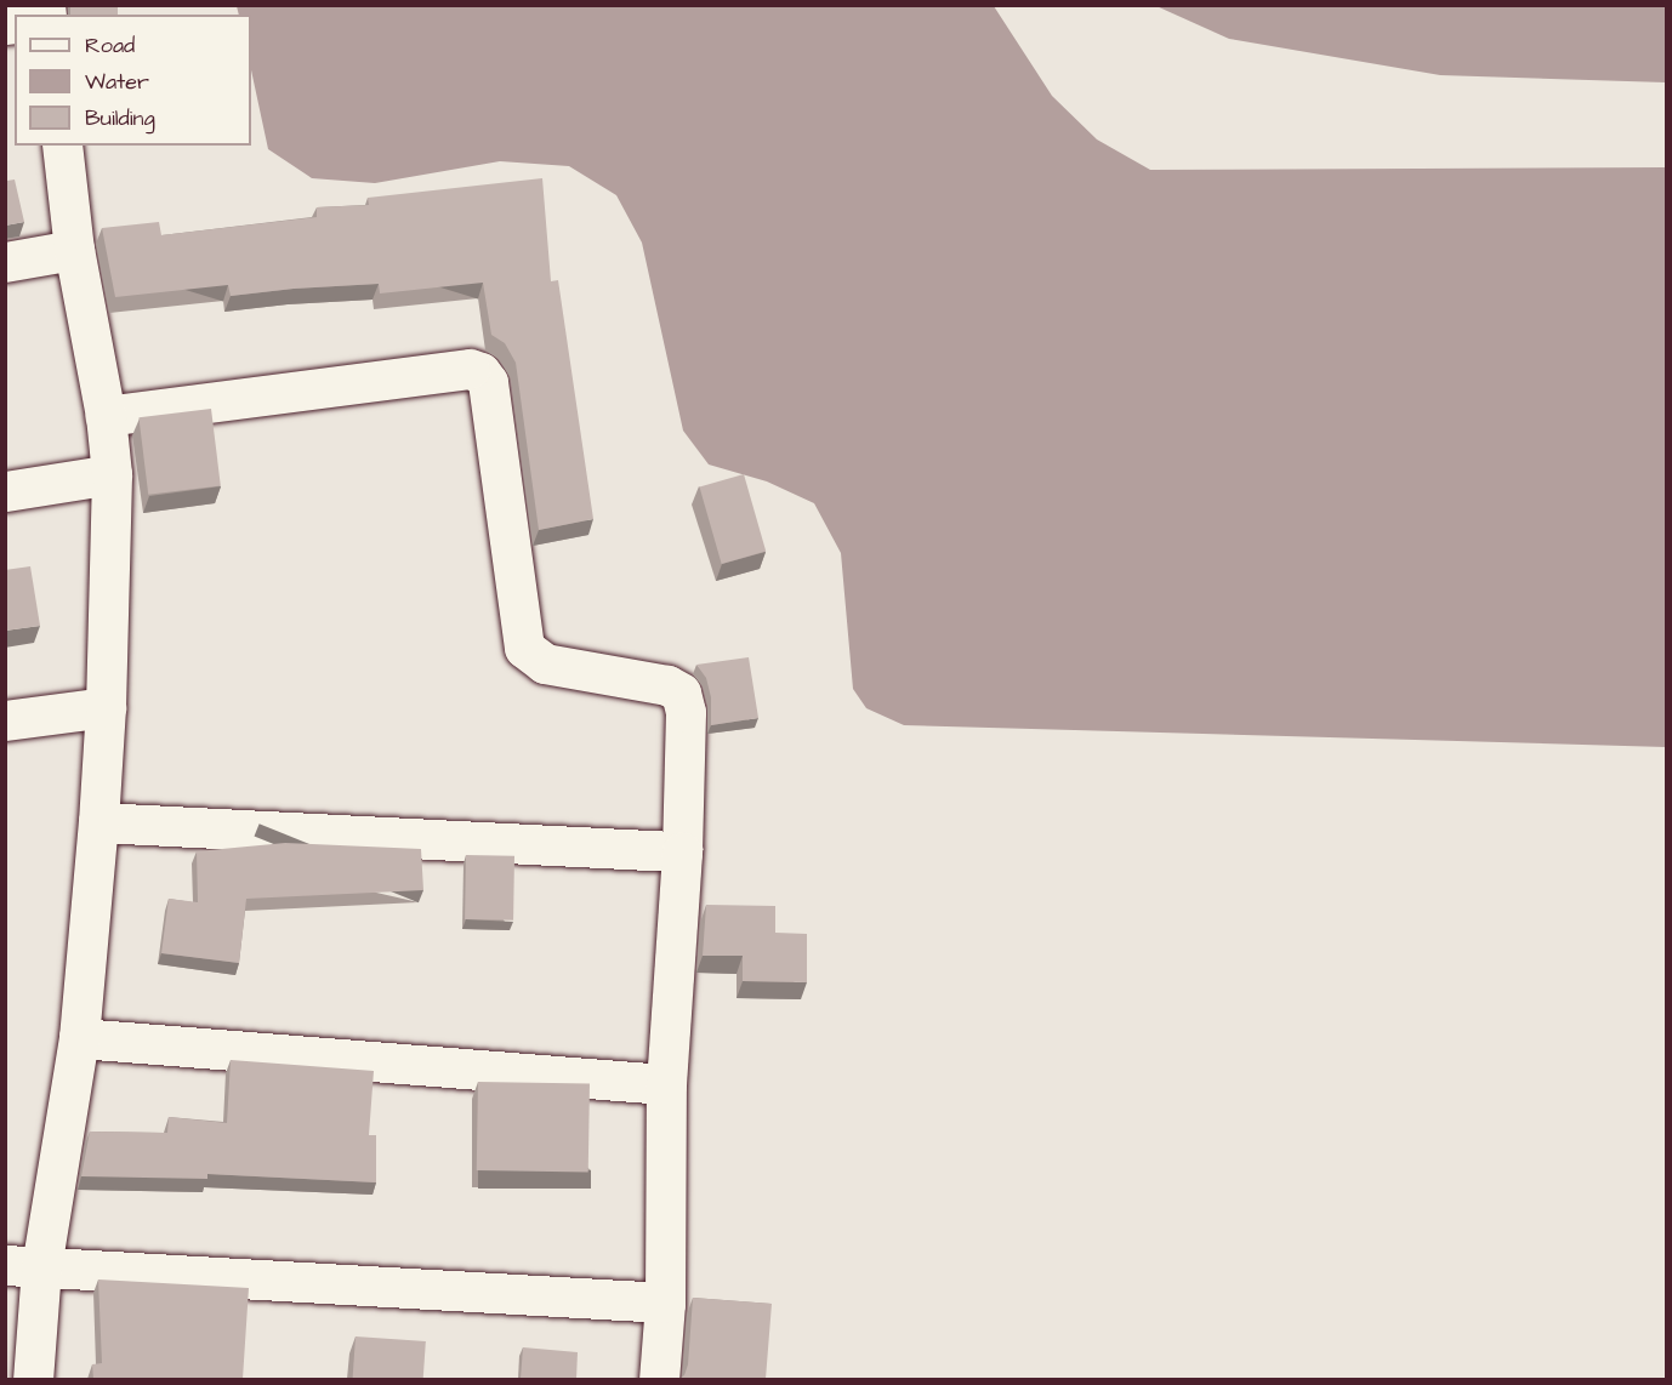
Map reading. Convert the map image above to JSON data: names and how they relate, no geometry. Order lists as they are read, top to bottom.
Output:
{
  "legend": ["Road", "Water", "Building"]
}
